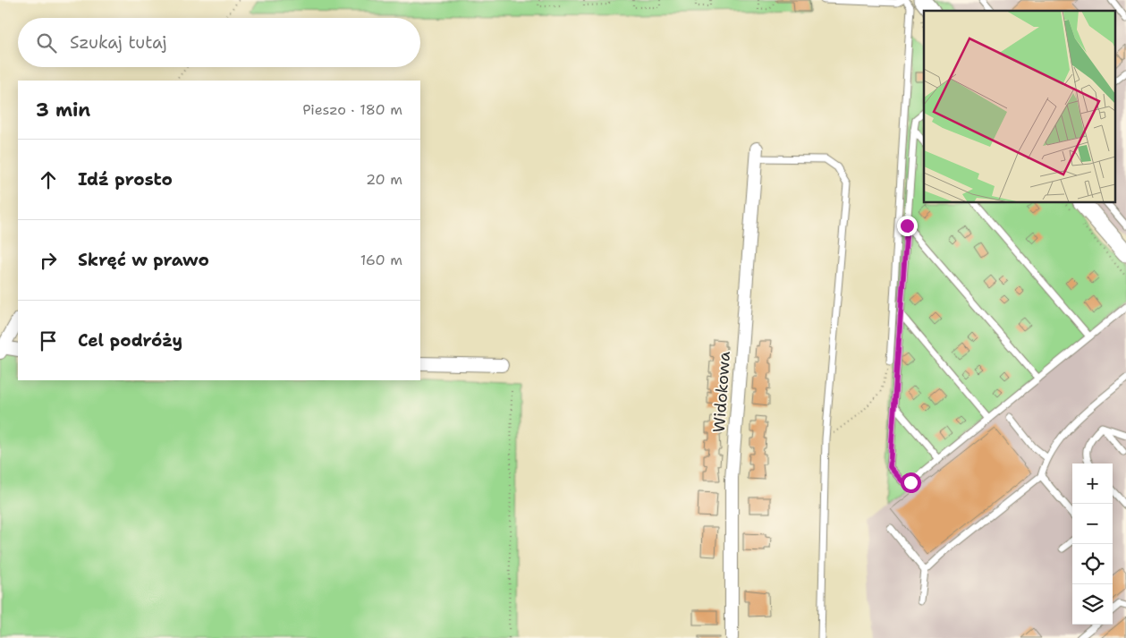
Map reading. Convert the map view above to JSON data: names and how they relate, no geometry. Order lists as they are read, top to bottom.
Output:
{
  "streets": {
    "street": ["Widokowa"]
  },
  "page": {
    "search": "Szukaj tutaj",
    "heading": ["3 min", "Pieszo · 180 m"],
    "list": [
      ["Idź prosto", "20 m"],
      ["Skręć w prawo", "160 m"],
      "Cel podróży"
    ],
    "map_buttons": ["+", "−"]
  }
}
